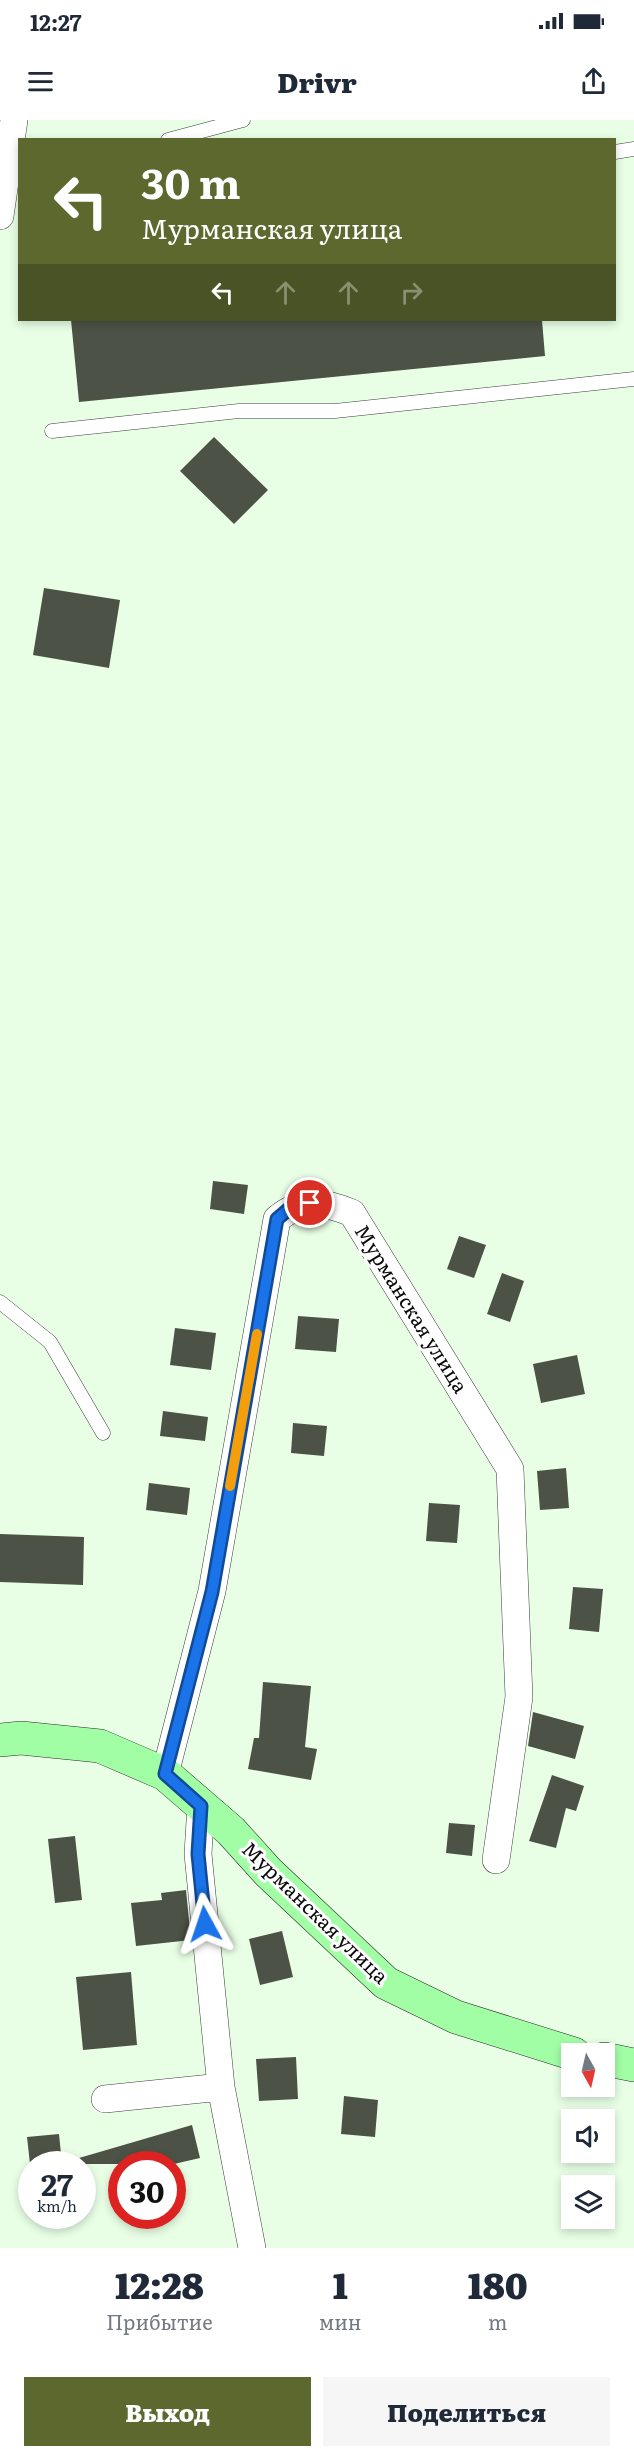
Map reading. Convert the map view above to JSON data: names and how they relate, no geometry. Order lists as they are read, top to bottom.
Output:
{
  "streets": {
    "street": ["Мурманская улица"]
  },
  "north": "bottom",
  "page": {
    "status": "12:27",
    "header": "Drivr",
    "turn": ["30 m", "Мурманская улица"],
    "speed": "27 km/h",
    "limit": "30",
    "eta": [
      "12:28",
      "Прибытие",
      "1",
      "мин",
      "180",
      "m"
    ],
    "buttons": ["Выход", "Поделиться"]
  }
}
